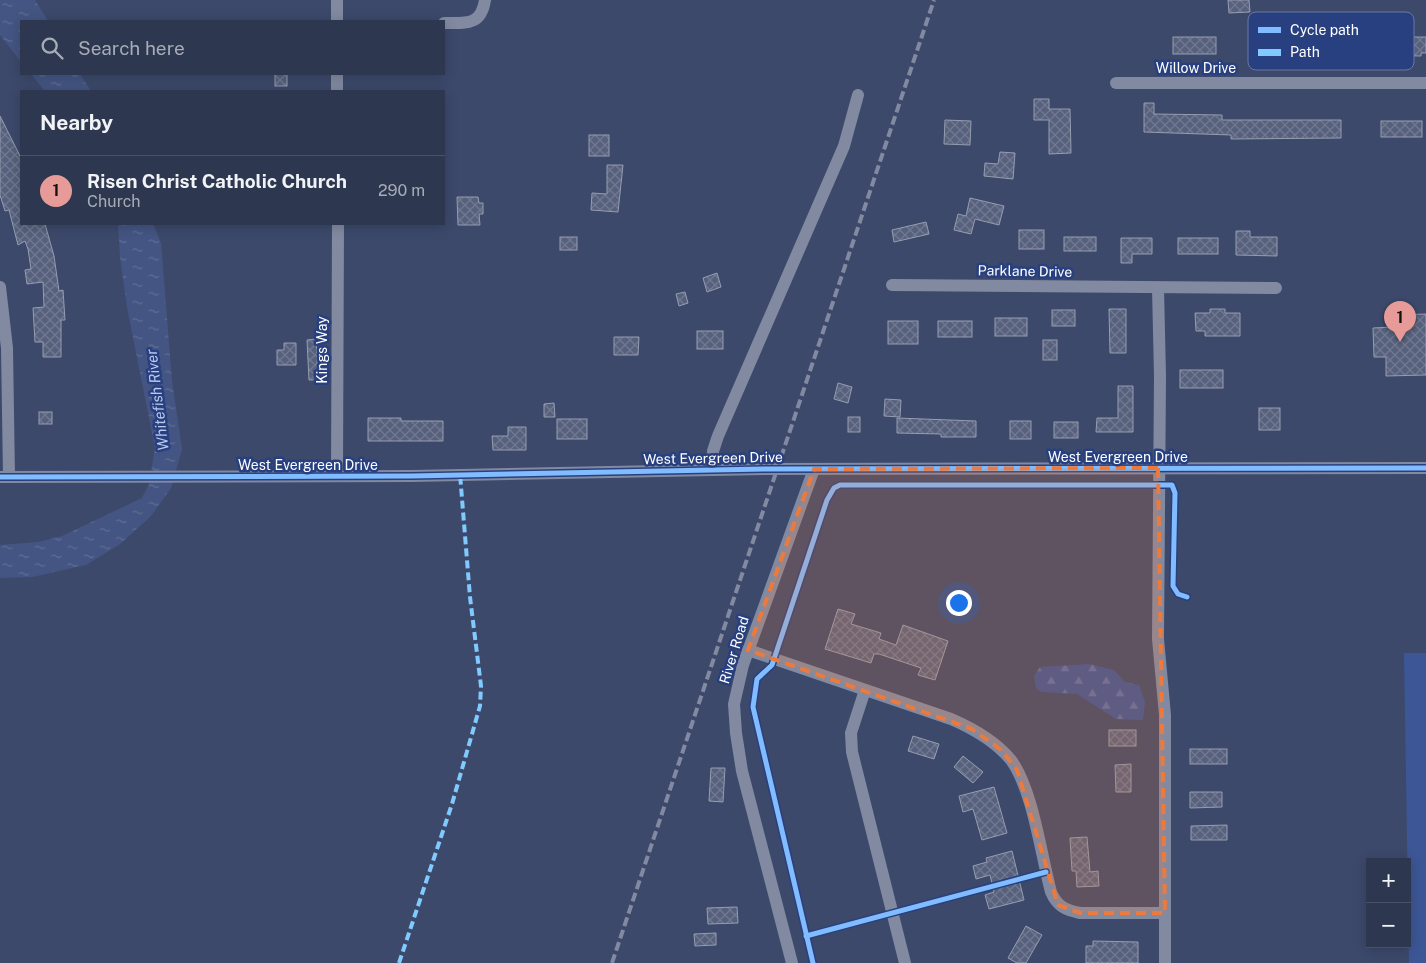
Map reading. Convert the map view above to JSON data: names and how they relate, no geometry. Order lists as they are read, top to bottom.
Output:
{
  "streets": {
    "street": [
      "Willow Drive",
      "Parklane Drive",
      "Kings Way",
      "West Evergreen Drive",
      "River Road"
    ]
  },
  "crossings": [
    ["Kings Way", "West Evergreen Drive"],
    ["West Evergreen Drive", "River Road"]
  ],
  "water": ["Whitefish River"],
  "legend": ["Cycle path", "Path"],
  "page": {
    "search": "Search here",
    "heading": "Nearby",
    "list": [
      {
        "mark": "1",
        "name": "Risen Christ Catholic Church",
        "note": "Church",
        "value": "290 m"
      }
    ],
    "pins": "1",
    "map_buttons": ["+", "−"]
  }
}
